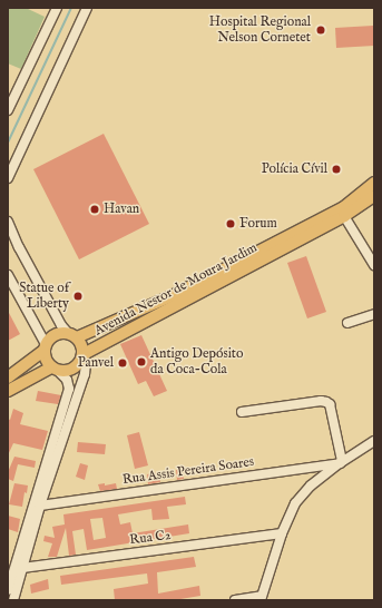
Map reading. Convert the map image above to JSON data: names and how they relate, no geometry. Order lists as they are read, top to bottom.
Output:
{
  "streets": {
    "main road": ["Avenida Nestor de Moura Jardim"],
    "street": ["Rua Assis Pereira Soares", "Rua C2"]
  },
  "places": [
    "Hospital Regional Nelson Cornetet",
    "Polícia Cívil",
    "Havan",
    "Forum",
    "Statue of Liberty",
    "Antigo Depósito da Coca-Cola",
    "Panvel"
  ]
}
